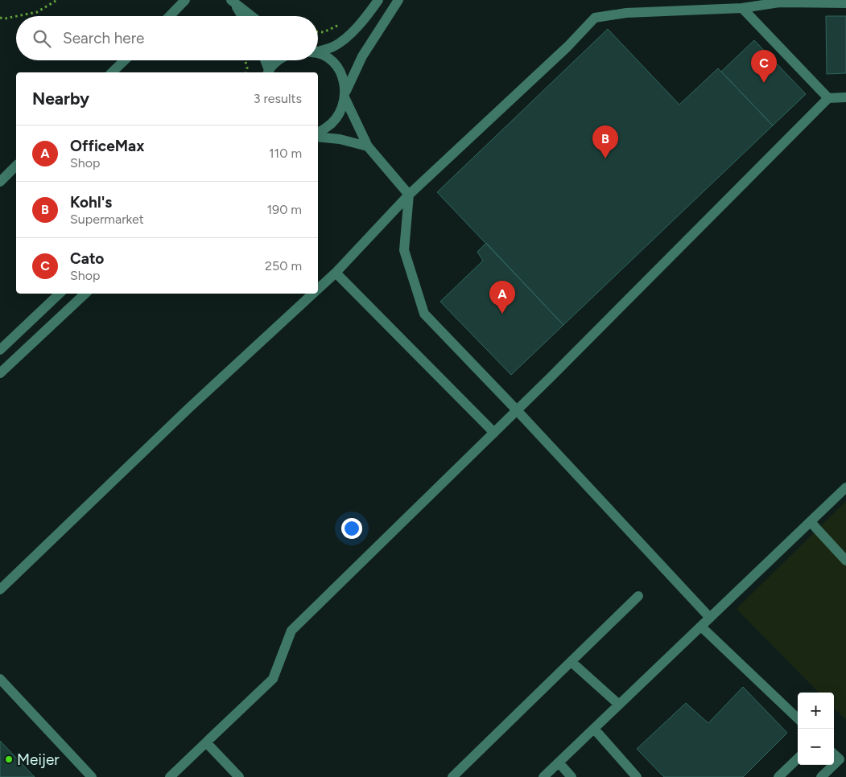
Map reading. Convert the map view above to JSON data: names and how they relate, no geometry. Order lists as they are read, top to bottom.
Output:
{
  "places": ["Meijer"],
  "page": {
    "search": "Search here",
    "pins": ["C", "B", "A"],
    "heading": ["Nearby", "3 results"],
    "list": [
      {
        "mark": "A",
        "name": "OfficeMax",
        "note": "Shop",
        "value": "110 m"
      },
      {
        "mark": "B",
        "name": "Kohl's",
        "note": "Supermarket",
        "value": "190 m"
      },
      {
        "mark": "C",
        "name": "Cato",
        "note": "Shop",
        "value": "250 m"
      }
    ],
    "map_buttons": ["+", "−"]
  }
}
